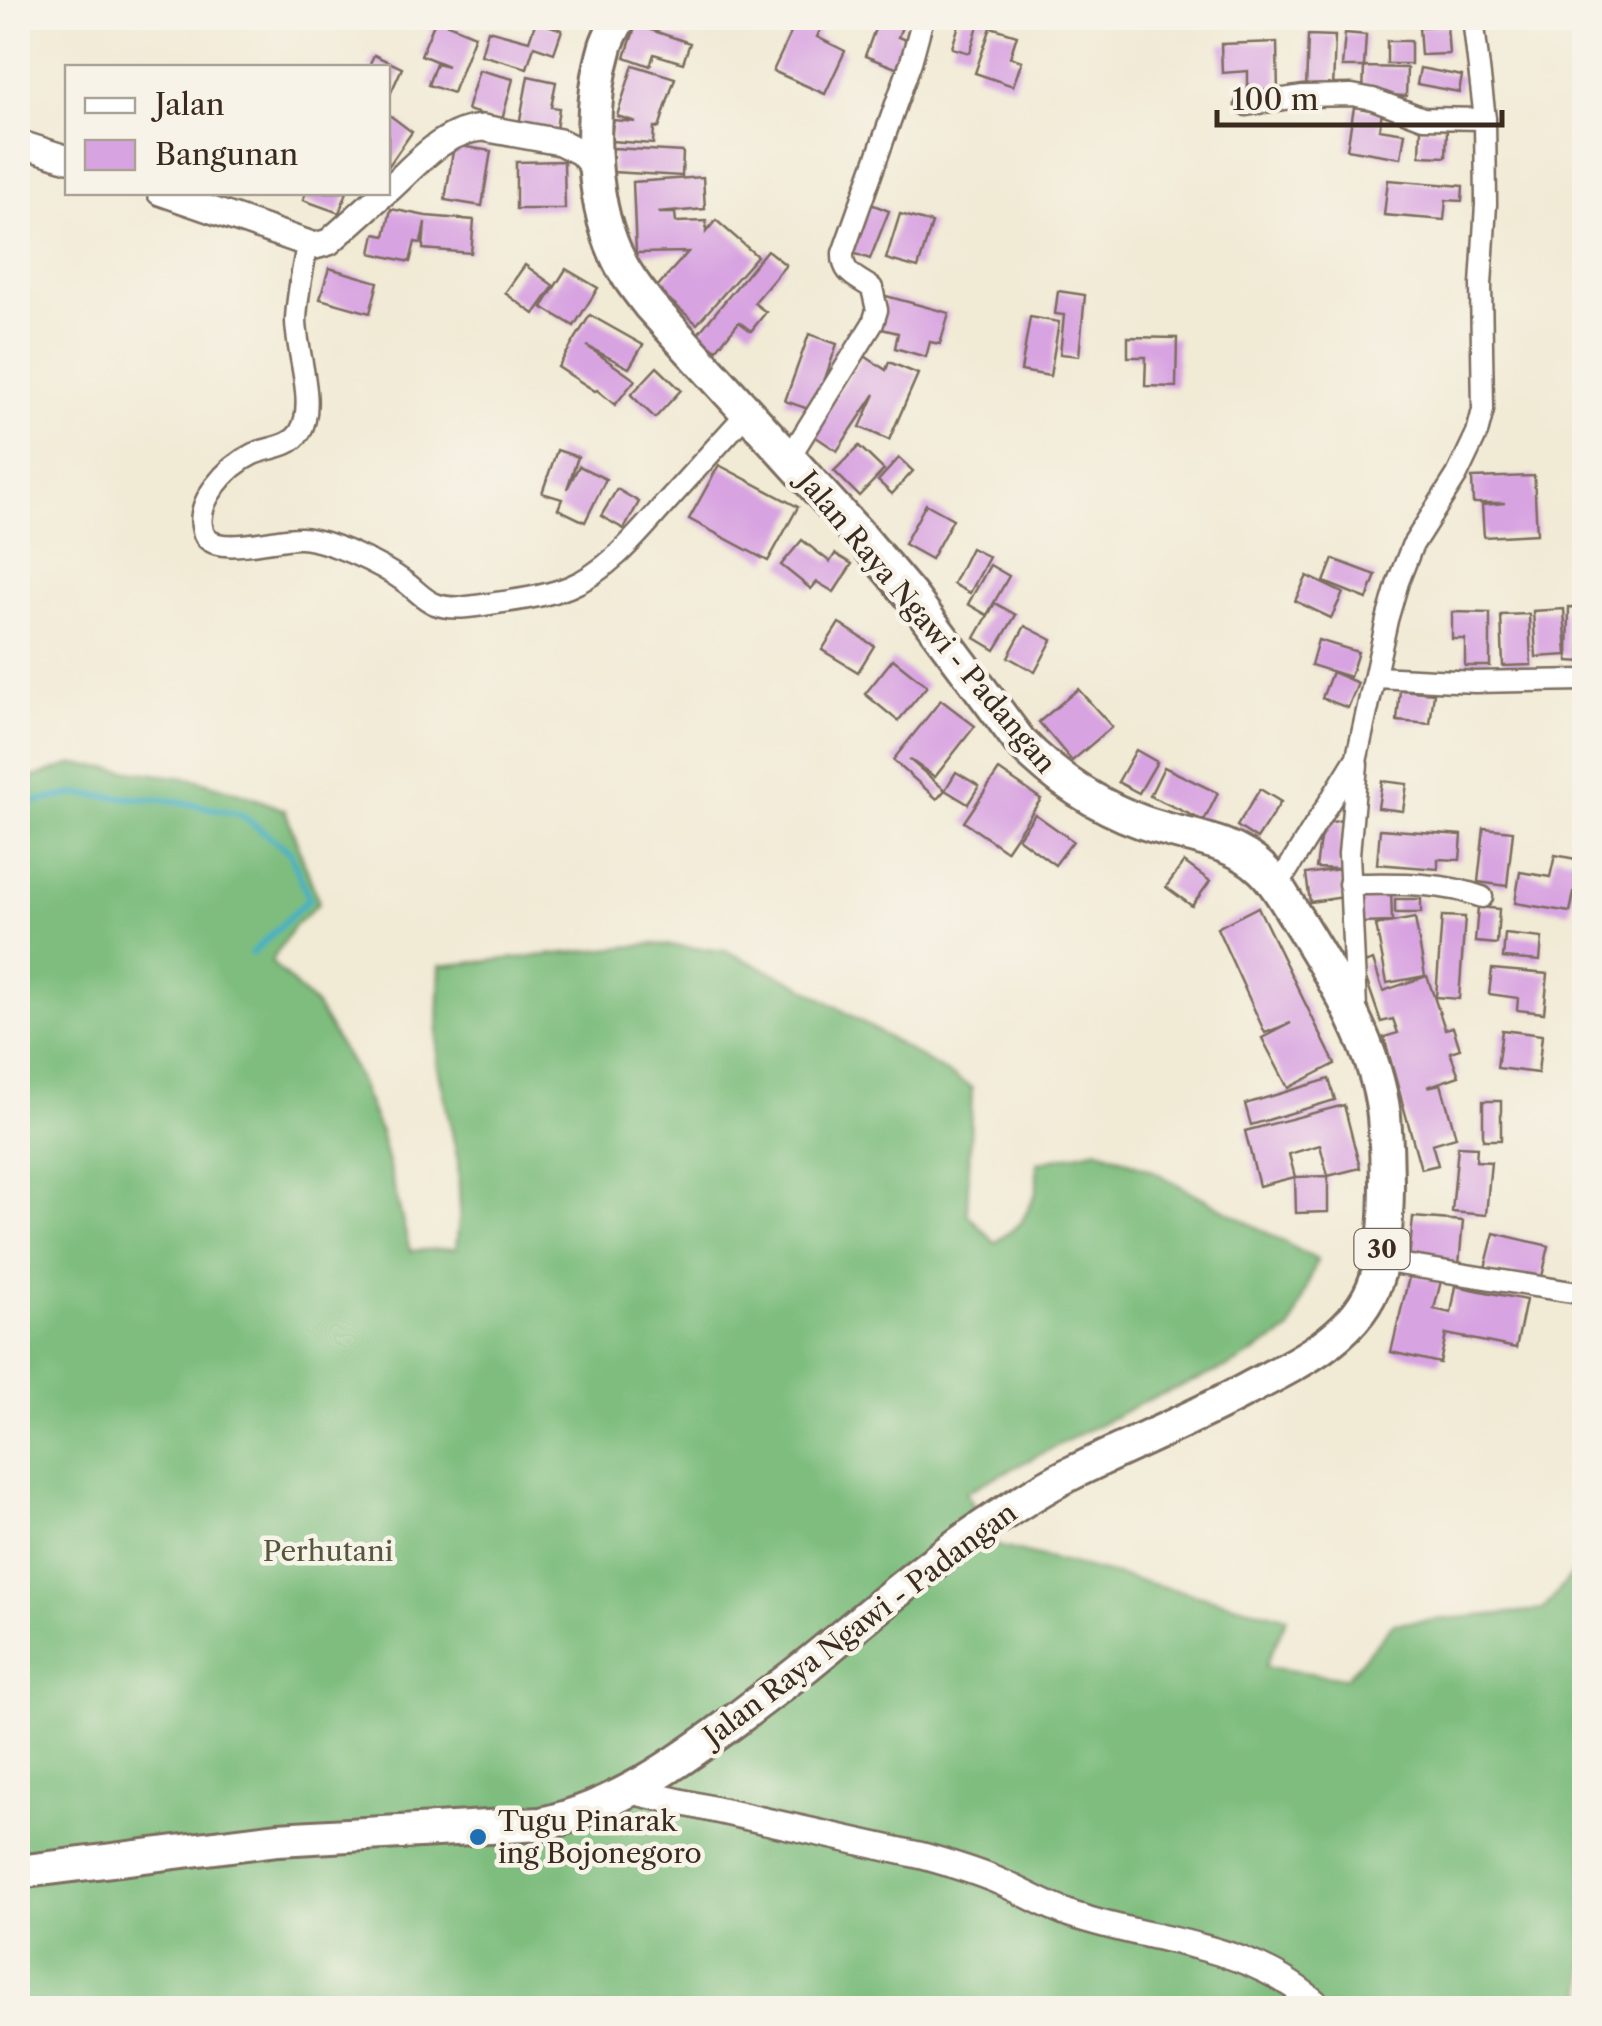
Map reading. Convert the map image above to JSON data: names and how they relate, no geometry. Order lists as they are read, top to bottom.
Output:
{
  "streets": {
    "highway": ["Jalan Raya Ngawi - Padangan", "30"]
  },
  "parks": ["Perhutani"],
  "places": ["Tugu Pinarak ing Bojonegoro"],
  "legend": ["Jalan", "Bangunan"],
  "scale_bar": "100 m"
}
